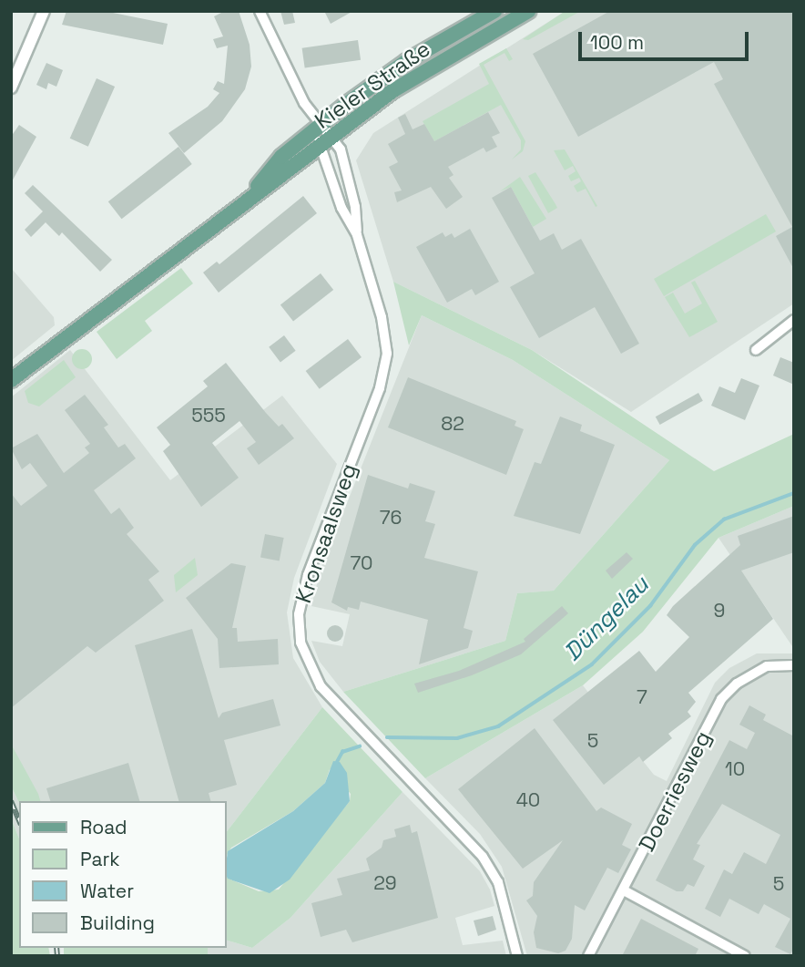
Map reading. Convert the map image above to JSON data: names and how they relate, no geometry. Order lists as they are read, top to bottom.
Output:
{
  "streets": {
    "main road": ["Kieler Straße"],
    "street": ["Kronsaalsweg", "Doerriesweg"]
  },
  "crossings": [
    ["Kieler Straße", "Kronsaalsweg"]
  ],
  "water": ["Düngelau"],
  "house_numbers": [
    "555",
    "82",
    "76",
    "70",
    "9",
    "7",
    "5",
    "10",
    "40",
    "29",
    "5"
  ],
  "legend": [
    "Road",
    "Park",
    "Water",
    "Building"
  ],
  "scale_bar": "100 m"
}
